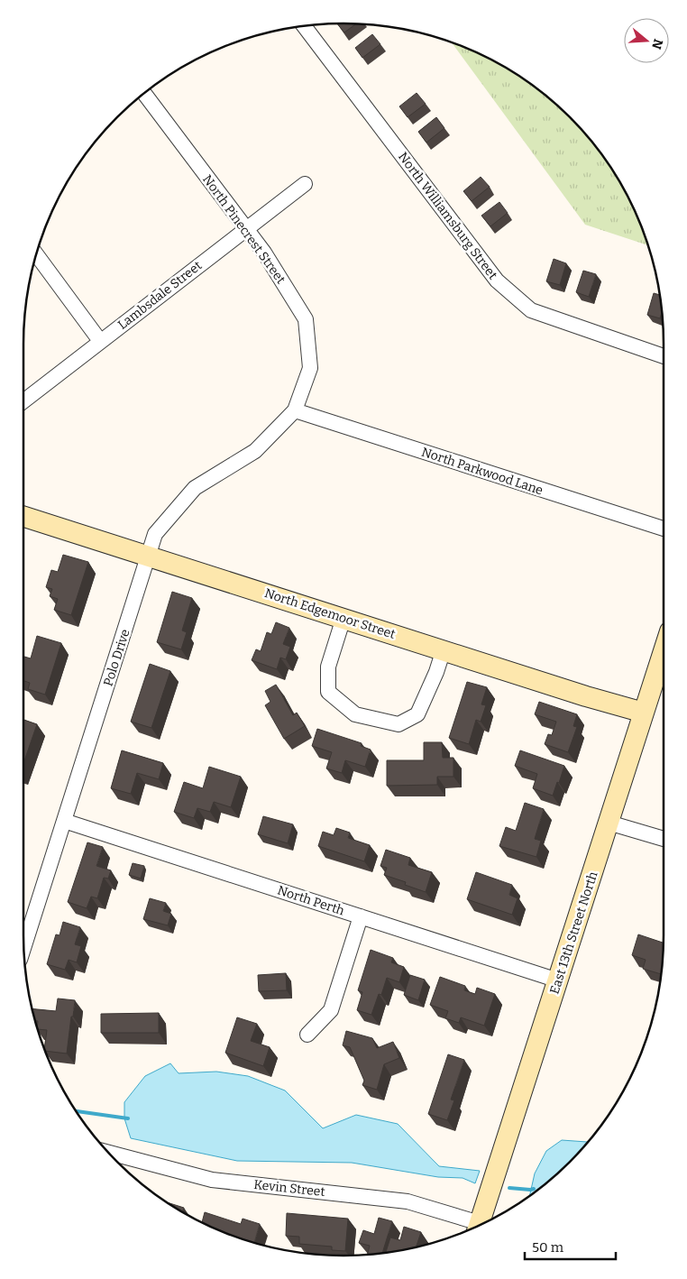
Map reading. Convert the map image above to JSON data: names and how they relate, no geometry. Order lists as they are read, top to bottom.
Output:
{
  "streets": {
    "street": [
      "North Williamsburg Street",
      "North Pinecrest Street",
      "Lambsdale Street",
      "North Parkwood Lane",
      "North Edgemoor Street",
      "Polo Drive",
      "North Perth",
      "East 13th Street North",
      "Kevin Street"
    ]
  },
  "crossings": [
    ["North Pinecrest Street", "Lambsdale Street"],
    ["North Pinecrest Street", "North Parkwood Lane"],
    ["North Pinecrest Street", "Polo Drive"],
    ["North Parkwood Lane", "Polo Drive"],
    ["North Edgemoor Street", "Polo Drive"],
    ["North Edgemoor Street", "East 13th Street North"],
    ["Polo Drive", "North Perth"],
    ["North Perth", "East 13th Street North"]
  ],
  "scale_bar": "50 m",
  "north": "right"
}
